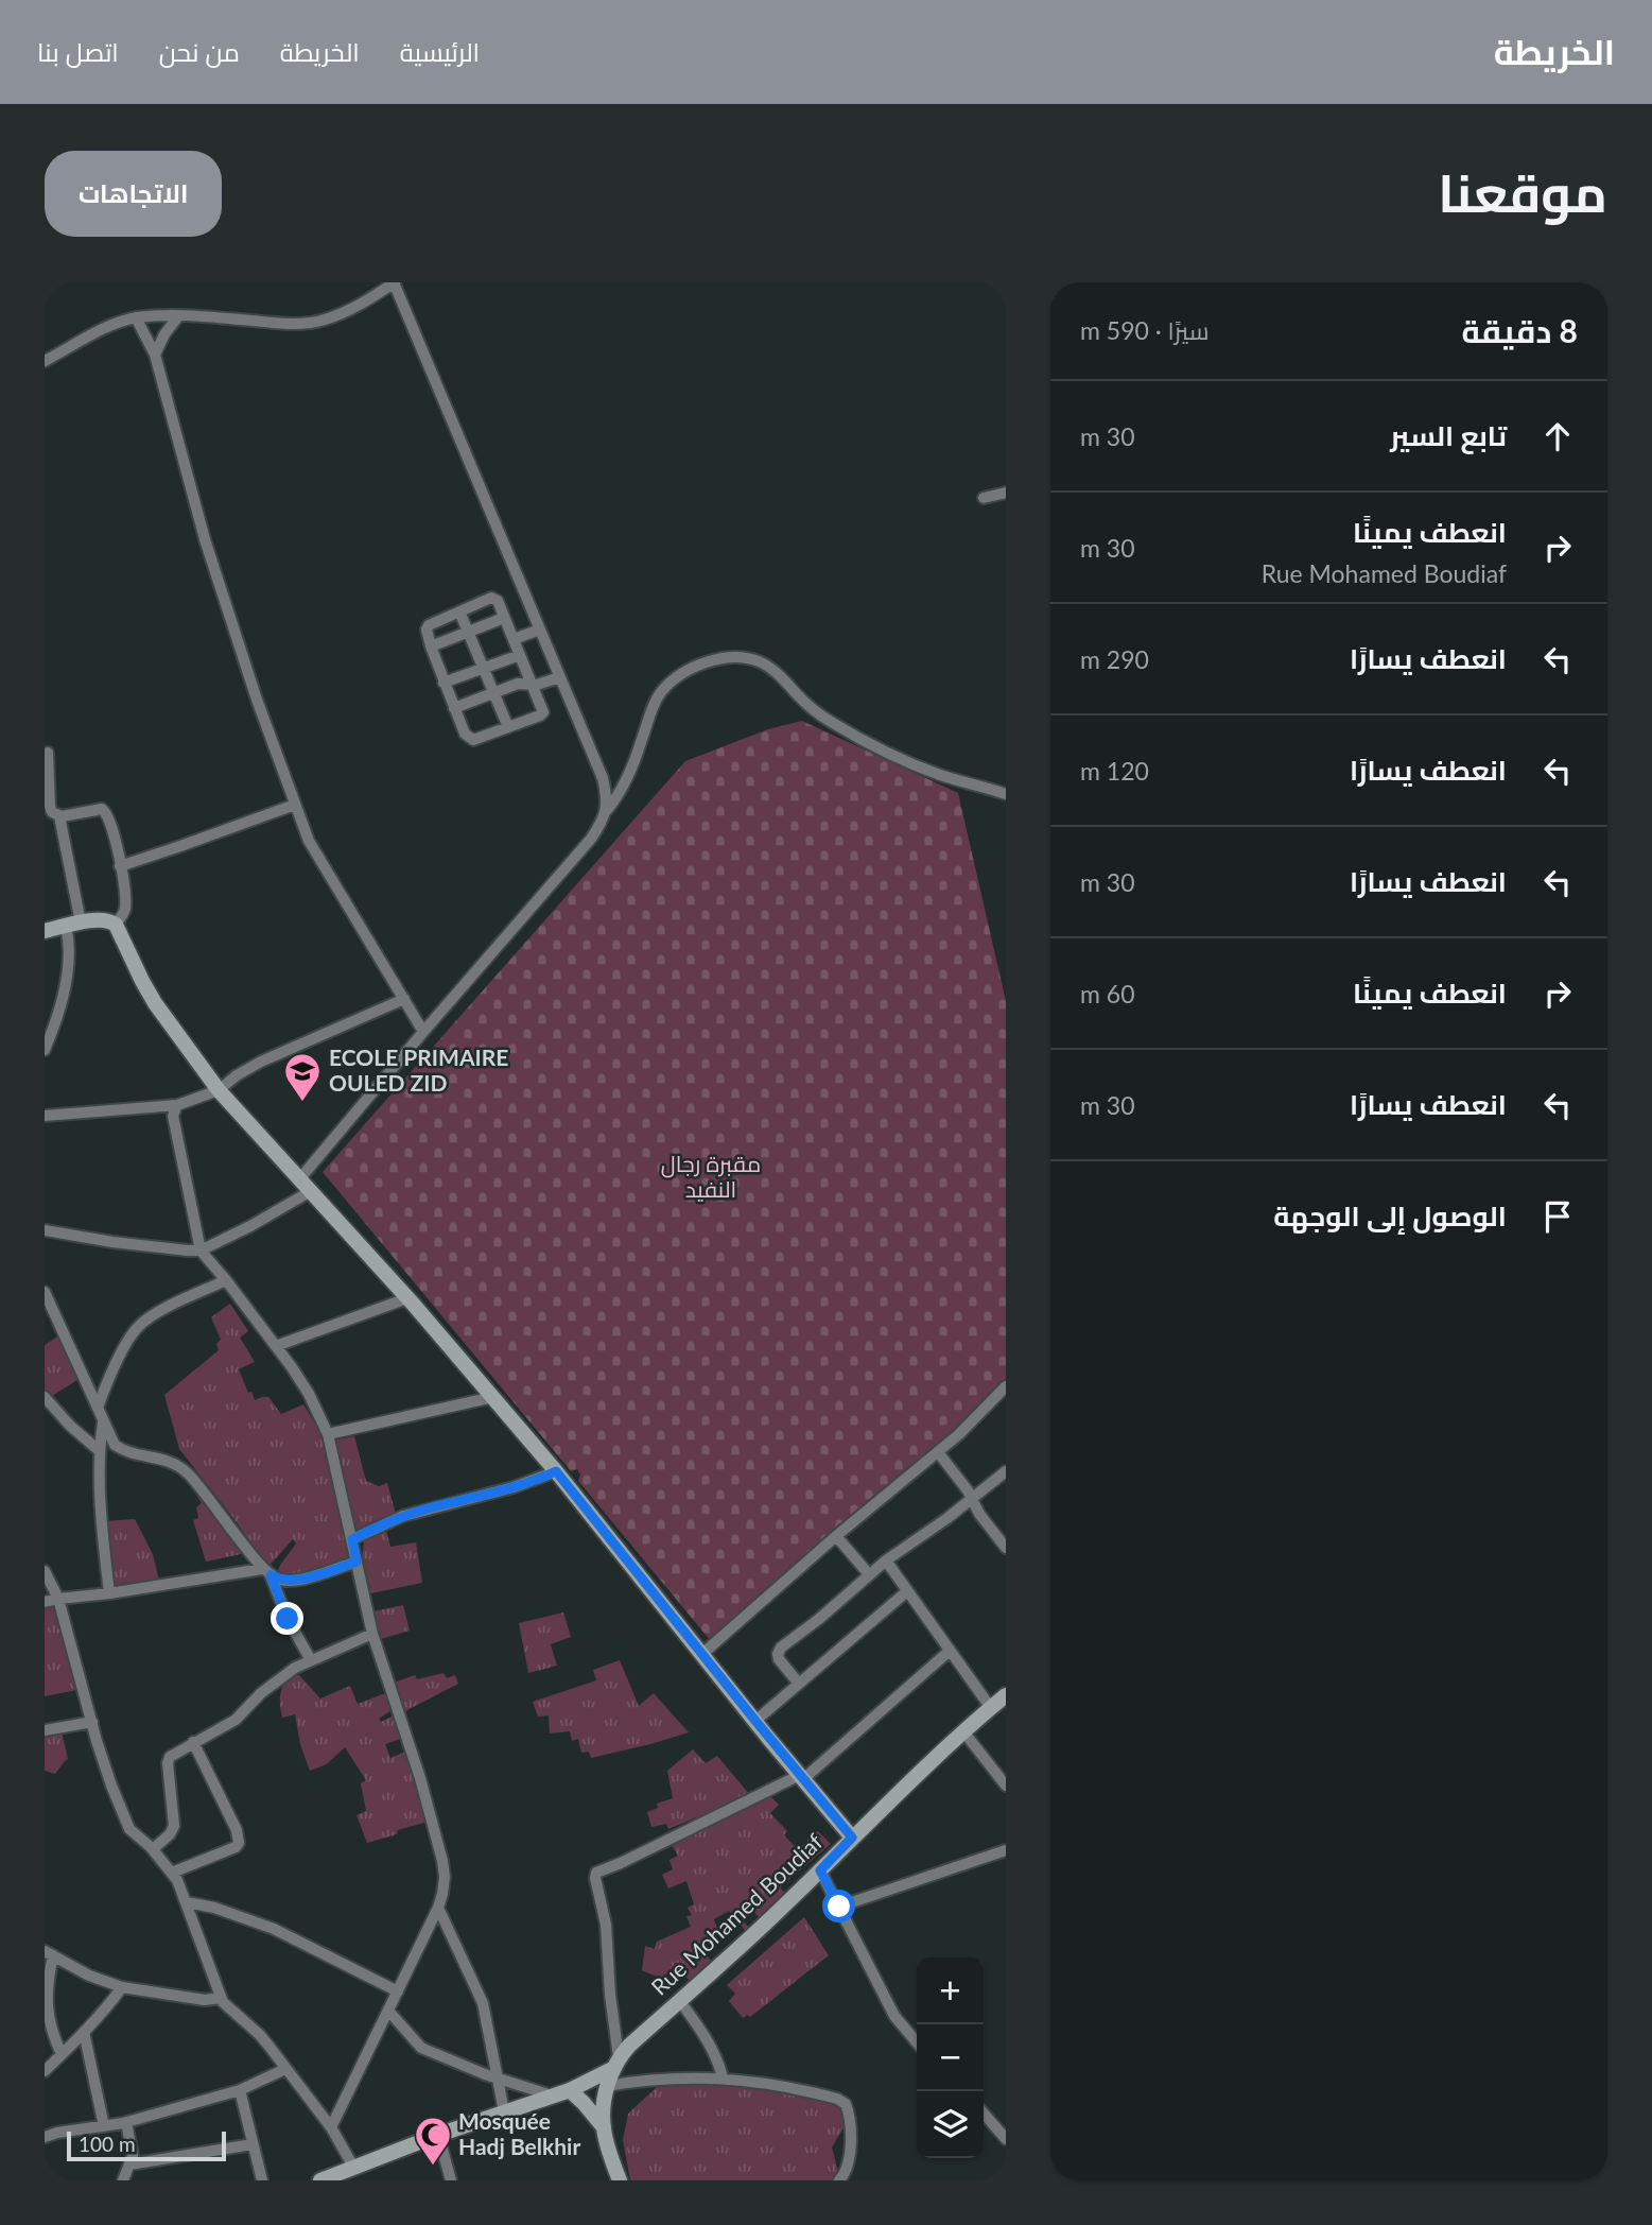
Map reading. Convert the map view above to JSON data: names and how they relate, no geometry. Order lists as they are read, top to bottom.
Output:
{
  "streets": {
    "street": ["Rue Mohamed Boudiaf"]
  },
  "parks": ["مقبرة رجال النفيد"],
  "places": {
    "school or university": ["ECOLE PRIMAIRE OULED ZID"],
    "mosque": ["Mosquée Hadj Belkhir"]
  },
  "scale_bar": "100 m",
  "page": {
    "header": "الخريطة",
    "nav": [
      "الرئيسية",
      "الخريطة",
      "من نحن",
      "اتصل بنا"
    ],
    "title": "موقعنا",
    "buttons": "الاتجاهات",
    "heading": ["8 دقيقة", "سيرًا · 590 m"],
    "list": [
      ["تابع السير", "30 m"],
      ["انعطف يمينًا", "Rue Mohamed Boudiaf", "30 m"],
      ["انعطف يسارًا", "290 m"],
      ["انعطف يسارًا", "120 m"],
      ["انعطف يسارًا", "30 m"],
      ["انعطف يمينًا", "60 m"],
      ["انعطف يسارًا", "30 m"],
      "الوصول إلى الوجهة"
    ],
    "map_buttons": ["+", "−"],
    "scale": "100 m"
  }
}
